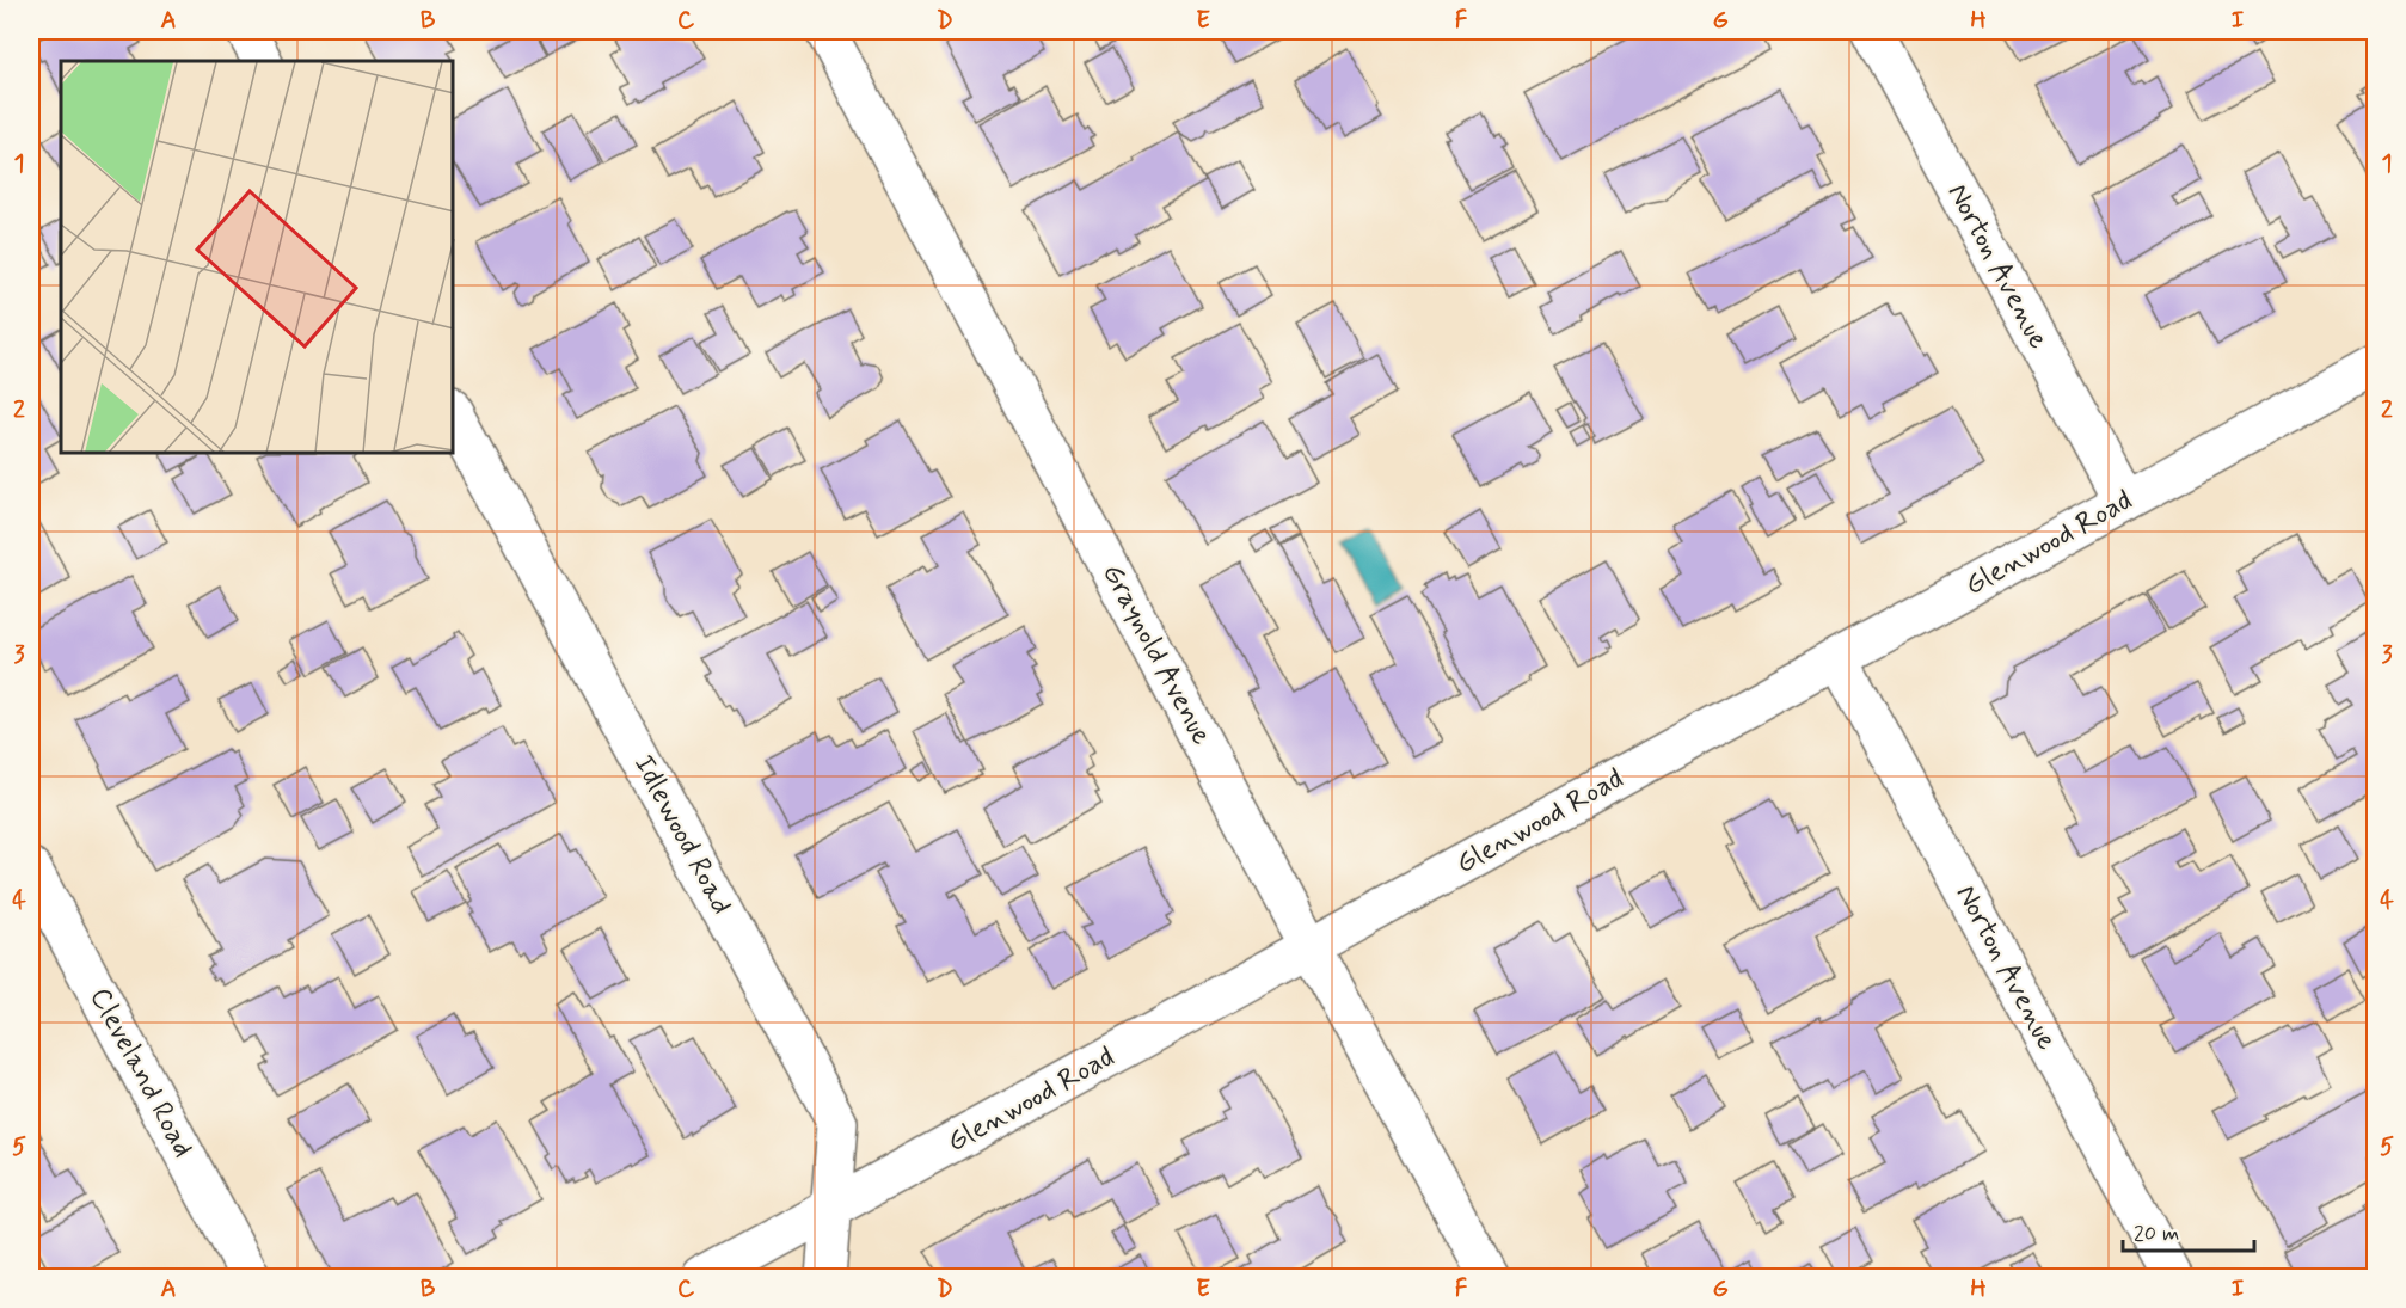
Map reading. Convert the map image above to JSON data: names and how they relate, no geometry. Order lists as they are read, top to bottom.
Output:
{
  "streets": {
    "street": [
      "Norton Avenue",
      "Glenwood Road",
      "Graynold Avenue",
      "Idlewood Road",
      "Cleveland Road"
    ]
  },
  "crossings": [
    ["Norton Avenue", "Glenwood Road"],
    ["Glenwood Road", "Graynold Avenue"],
    ["Glenwood Road", "Idlewood Road"]
  ],
  "scale_bar": "20 m",
  "grid": {
    "columns": [
      "A",
      "B",
      "C",
      "D",
      "E",
      "F",
      "G",
      "H",
      "I"
    ],
    "rows": [
      "1",
      "2",
      "3",
      "4",
      "5"
    ]
  }
}
